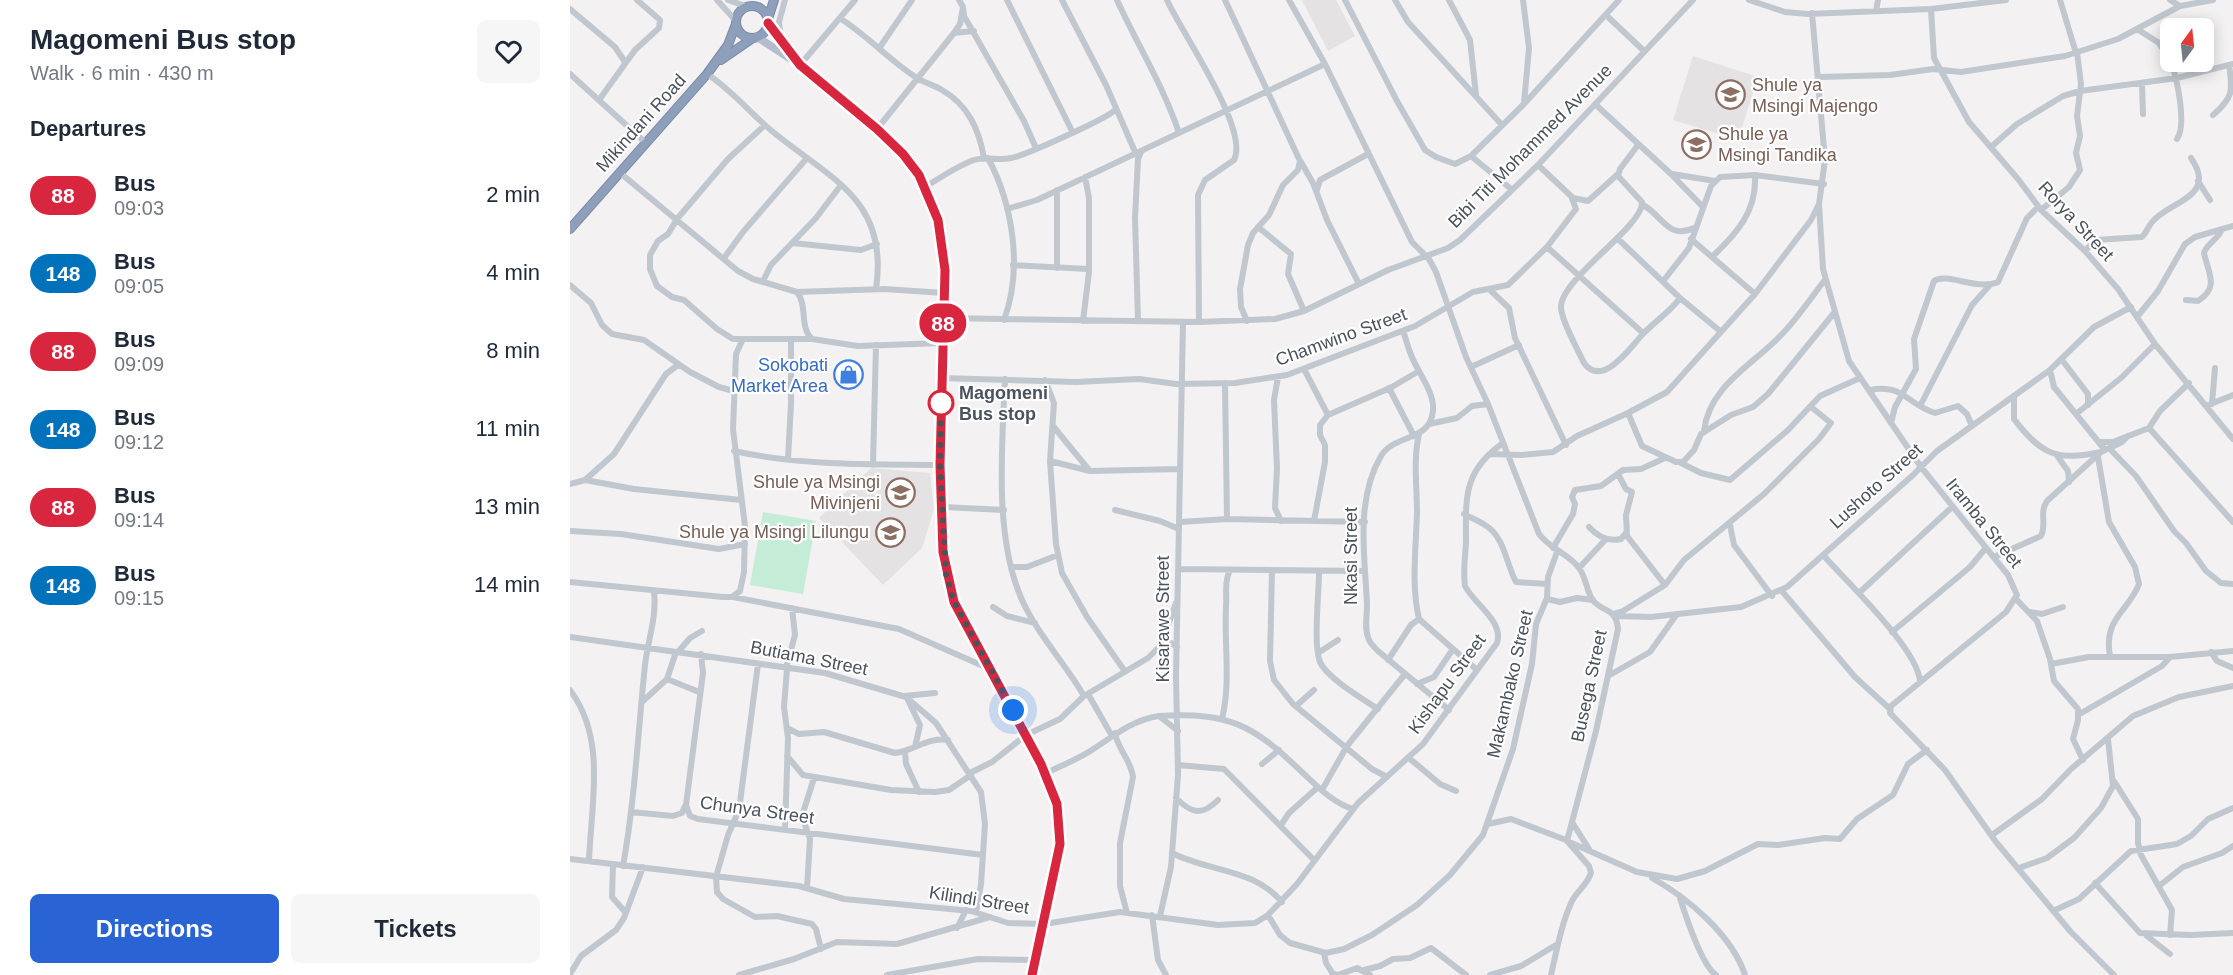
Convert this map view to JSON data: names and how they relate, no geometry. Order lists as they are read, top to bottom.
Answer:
{
  "streets": {
    "highway": ["Mikindani Road"],
    "street": [
      "Bibi Titi Mohammed Avenue",
      "Rorya Street",
      "Chamwino Street",
      "Lushoto Street",
      "Iramba Street",
      "Nkasi Street",
      "Kisarawe Street",
      "Butiama Street",
      "Kishapu Street",
      "Makambako Street",
      "Busega Street",
      "Chunya Street",
      "Kilindi Street"
    ]
  },
  "crossings": [
    ["Bibi Titi Mohammed Avenue", "Kisarawe Street"],
    ["Rorya Street", "Lushoto Street"],
    ["Chamwino Street", "Kisarawe Street"],
    ["Lushoto Street", "Iramba Street"],
    ["Lushoto Street", "Busega Street"],
    ["Nkasi Street", "Kishapu Street"],
    ["Kisarawe Street", "Kilindi Street"],
    ["Butiama Street", "Chunya Street"],
    ["Butiama Street", "Kilindi Street"],
    ["Kishapu Street", "Kilindi Street"]
  ],
  "places": {
    "school or university": [
      "Shule ya Msingi Majengo",
      "Shule ya Msingi Tandika",
      "Shule ya Msingi Mivinjeni",
      "Shule ya Msingi Lilungu"
    ],
    "shop": ["Sokobati Market Area"],
    "other": ["Magomeni Bus stop"]
  },
  "lines": ["bus line 88"],
  "north": "top",
  "page": {
    "heading": [
      ["Magomeni Bus stop", "Walk · 6 min · 430 m"],
      "Departures"
    ],
    "on_map": "88",
    "list": [
      {
        "mark": "88",
        "name": "Bus",
        "note": "09:03",
        "value": "2 min"
      },
      {
        "mark": "148",
        "name": "Bus",
        "note": "09:05",
        "value": "4 min"
      },
      {
        "mark": "88",
        "name": "Bus",
        "note": "09:09",
        "value": "8 min"
      },
      {
        "mark": "148",
        "name": "Bus",
        "note": "09:12",
        "value": "11 min"
      },
      {
        "mark": "88",
        "name": "Bus",
        "note": "09:14",
        "value": "13 min"
      },
      {
        "mark": "148",
        "name": "Bus",
        "note": "09:15",
        "value": "14 min"
      }
    ],
    "buttons": ["Directions", "Tickets"]
  }
}
